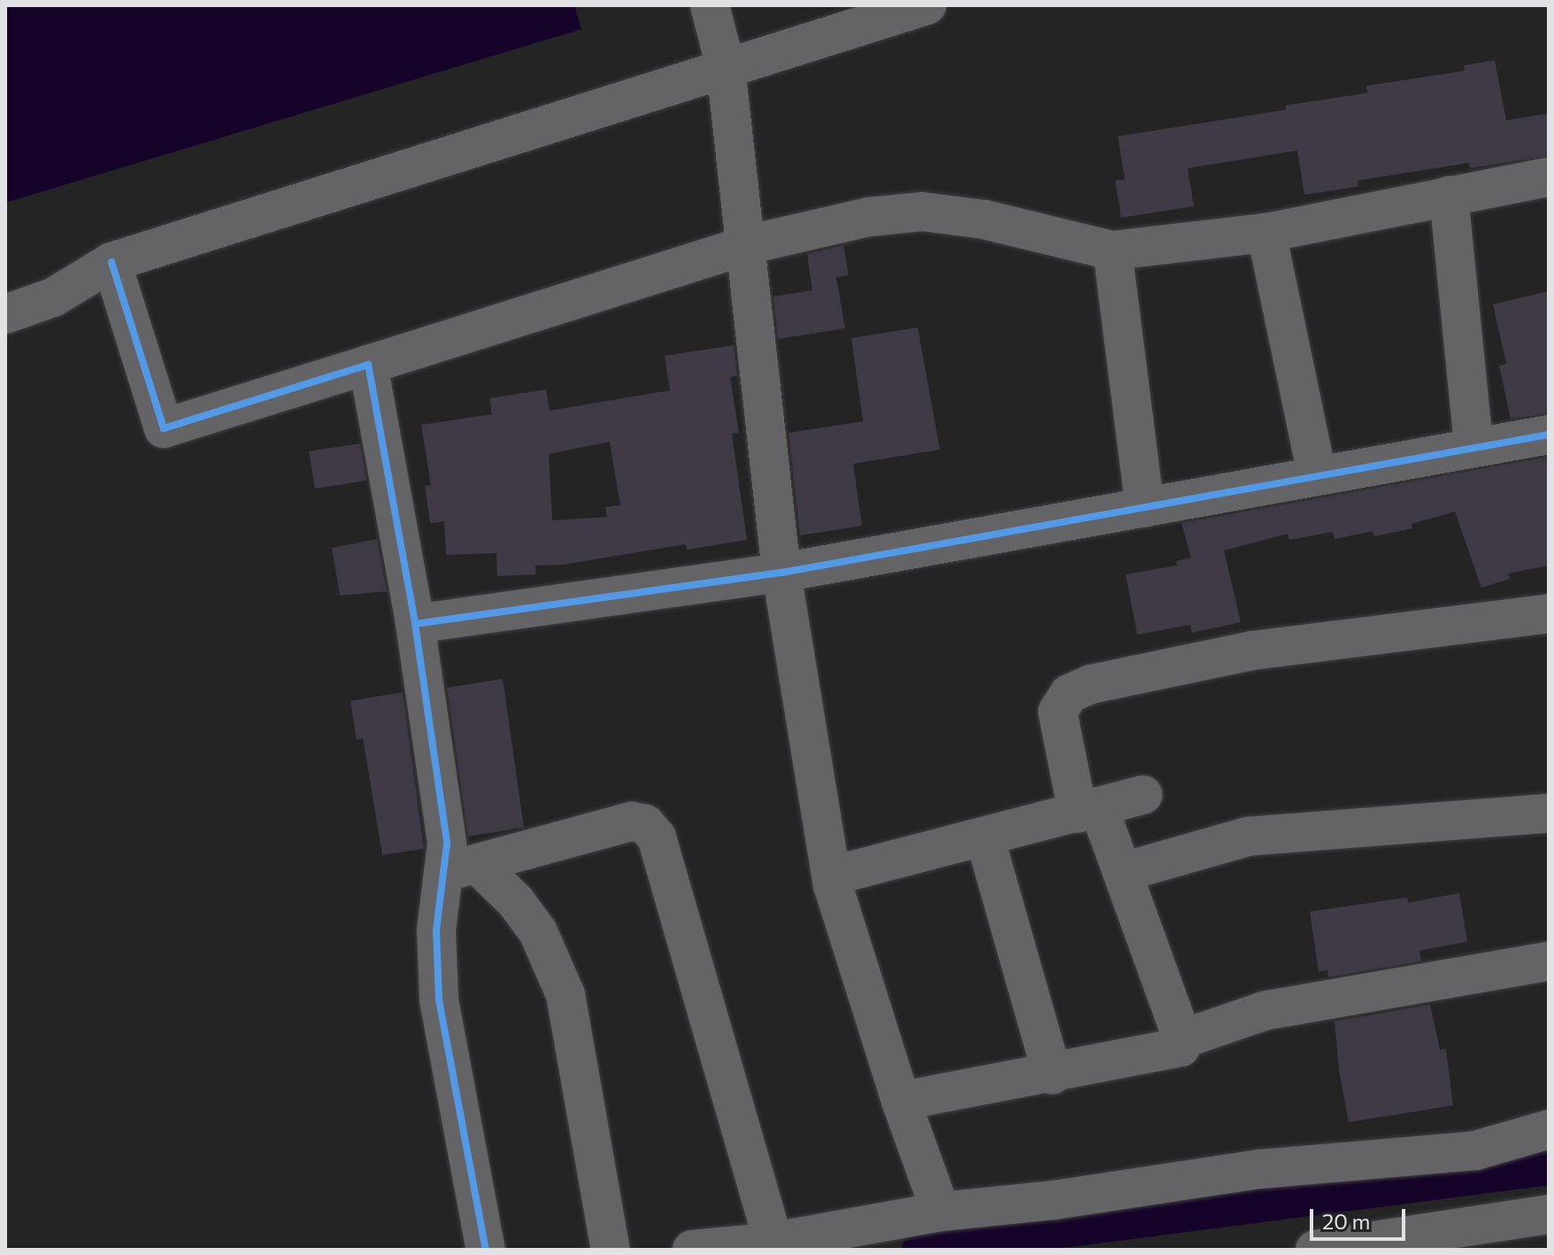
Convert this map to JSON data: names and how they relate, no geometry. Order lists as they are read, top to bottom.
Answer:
{
  "scale_bar": "20 m"
}
